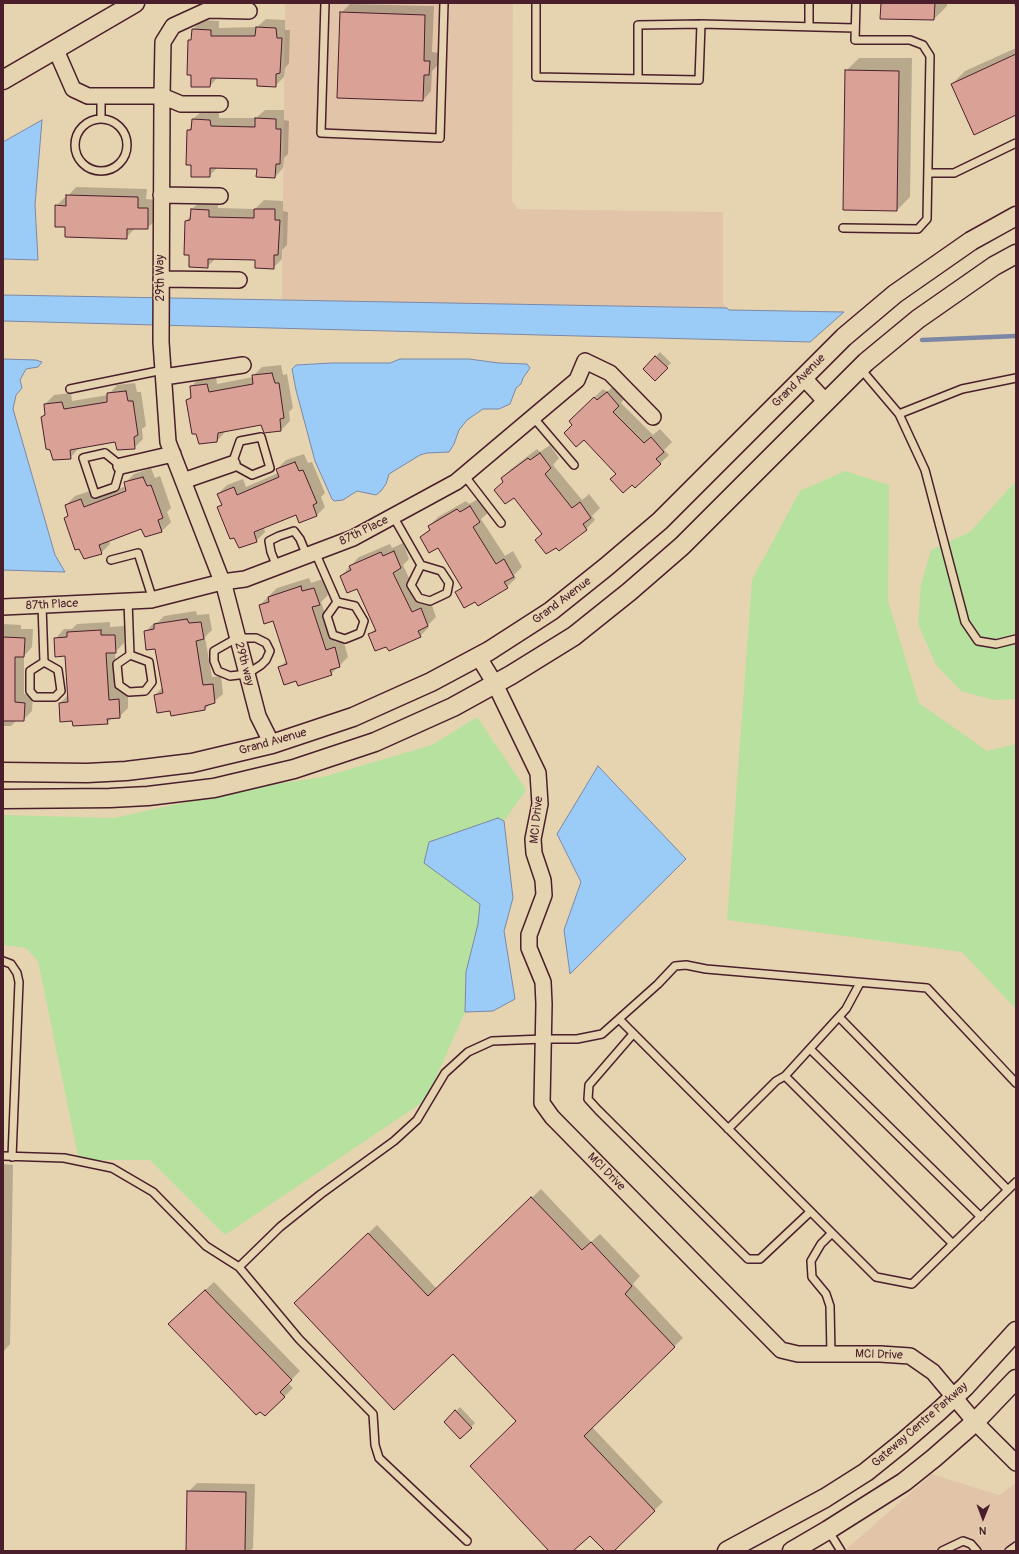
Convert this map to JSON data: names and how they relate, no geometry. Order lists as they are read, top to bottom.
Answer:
{
  "streets": {
    "street": [
      "29th Way",
      "Grand Avenue",
      "87th Place",
      "29th way",
      "MCI Drive",
      "Gateway Centre Parkway"
    ]
  },
  "crossings": [
    ["29th Way", "87th Place"],
    ["29th Way", "29th way"],
    ["Grand Avenue", "29th way"],
    ["Grand Avenue", "MCI Drive"],
    ["87th Place", "29th way"],
    ["MCI Drive", "Gateway Centre Parkway"]
  ],
  "north": "bottom"
}
